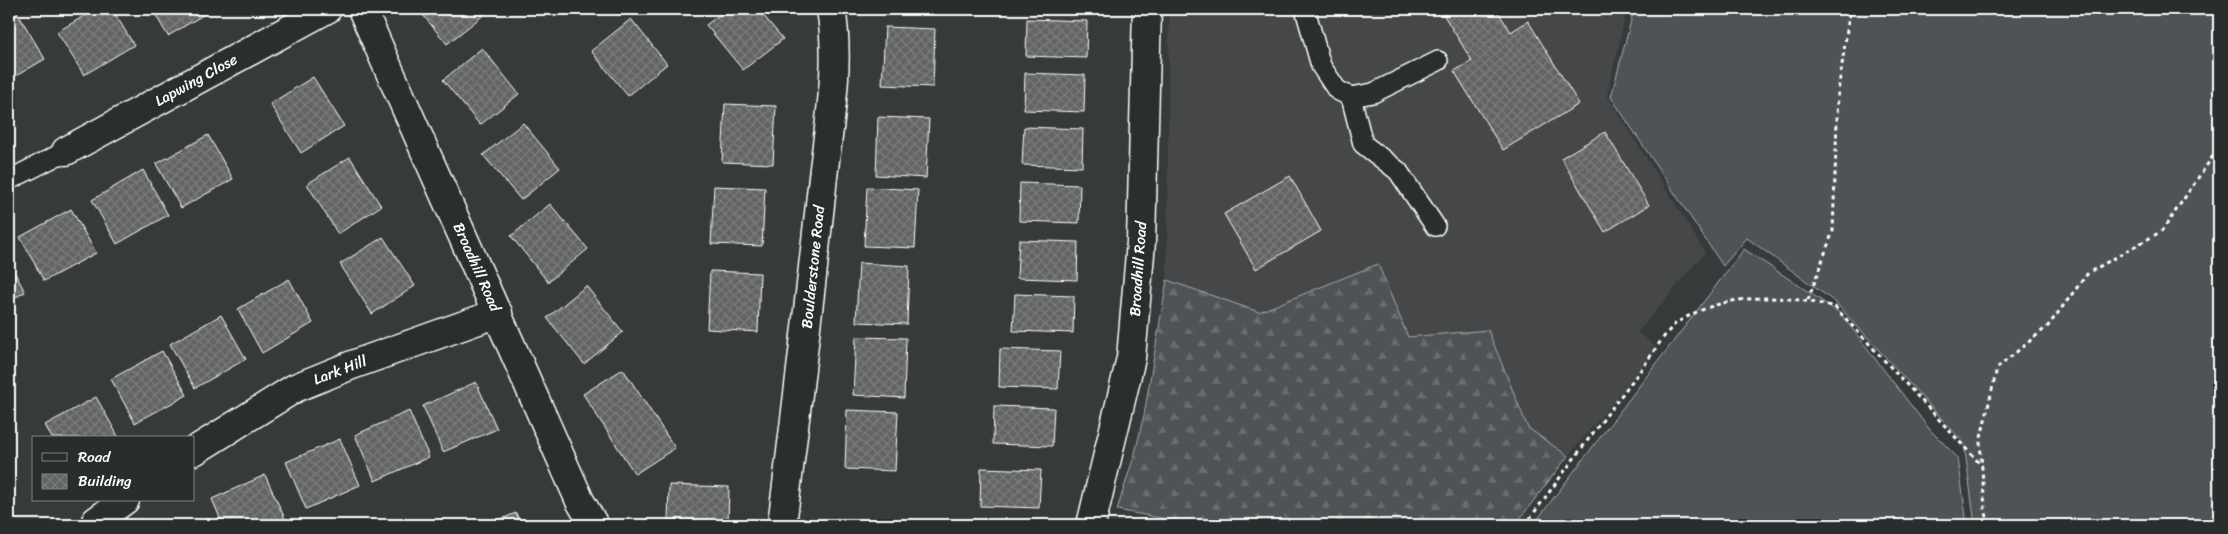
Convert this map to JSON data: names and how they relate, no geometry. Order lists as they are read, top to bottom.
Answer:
{
  "streets": {
    "street": [
      "Lapwing Close",
      "Broadhill Road",
      "Boulderstone Road",
      "Lark Hill"
    ]
  },
  "crossings": [
    ["Broadhill Road", "Lark Hill"]
  ],
  "legend": ["Road", "Building"]
}
